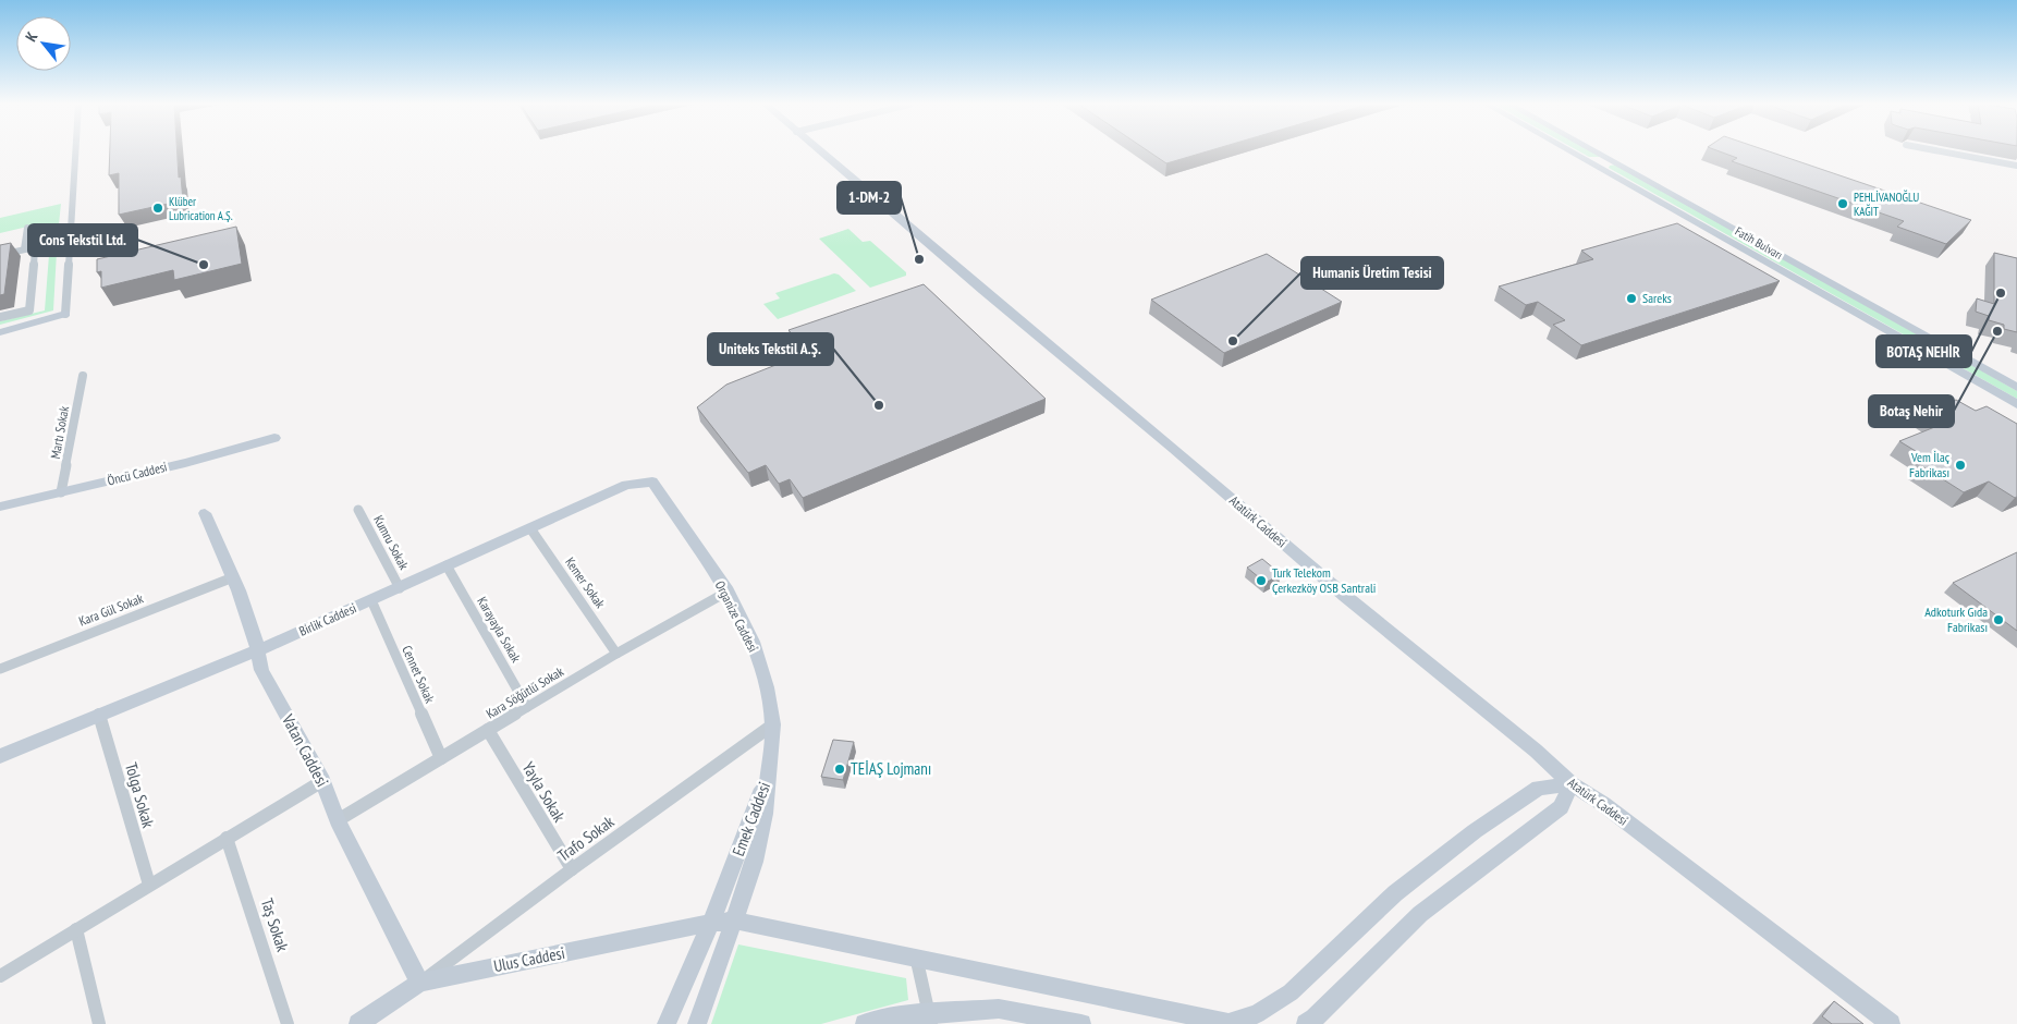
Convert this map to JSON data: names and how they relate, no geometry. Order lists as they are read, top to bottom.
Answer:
{
  "streets": {
    "street": [
      "Fatih Bulvarı",
      "Martı Sokak",
      "Öncü Caddesi",
      "Atatürk Caddesi",
      "Kumru Sokak",
      "Kemer Sokak",
      "Kara Gül Sokak",
      "Organize Caddesi",
      "Birlik Caddesi",
      "Karayayla Sokak",
      "Cennet Sokak",
      "Kara Söğütlü Sokak",
      "Vatan Caddesi",
      "Yayla Sokak",
      "Tolga Sokak",
      "Emek Caddesi",
      "Trafo Sokak",
      "Taş Sokak",
      "Ulus Caddesi"
    ]
  },
  "crossings": [
    ["Martı Sokak", "Öncü Caddesi"],
    ["Atatürk Caddesi", "Ulus Caddesi"],
    ["Kumru Sokak", "Birlik Caddesi"],
    ["Kemer Sokak", "Birlik Caddesi"],
    ["Kemer Sokak", "Kara Söğütlü Sokak"],
    ["Kara Gül Sokak", "Vatan Caddesi"],
    ["Organize Caddesi", "Birlik Caddesi"],
    ["Organize Caddesi", "Kara Söğütlü Sokak"],
    ["Organize Caddesi", "Emek Caddesi"],
    ["Organize Caddesi", "Trafo Sokak"],
    ["Birlik Caddesi", "Karayayla Sokak"],
    ["Birlik Caddesi", "Cennet Sokak"],
    ["Birlik Caddesi", "Vatan Caddesi"],
    ["Birlik Caddesi", "Tolga Sokak"],
    ["Karayayla Sokak", "Kara Söğütlü Sokak"],
    ["Cennet Sokak", "Kara Söğütlü Sokak"],
    ["Kara Söğütlü Sokak", "Vatan Caddesi"],
    ["Kara Söğütlü Sokak", "Yayla Sokak"],
    ["Vatan Caddesi", "Trafo Sokak"],
    ["Vatan Caddesi", "Ulus Caddesi"],
    ["Yayla Sokak", "Trafo Sokak"],
    ["Emek Caddesi", "Ulus Caddesi"],
    ["Trafo Sokak", "Ulus Caddesi"]
  ],
  "places": [
    "PEHLİVANOĞLU KAĞIT",
    "Klüber Lubrication A.Ş.",
    "1-DM-2",
    "Cons Tekstil Ltd.",
    "BOTAŞ NEHİR",
    "Sareks",
    "Botaş Nehir",
    "Humanis Üretim Tesisi",
    "Uniteks Tekstil A.Ş.",
    "Vem İlaç Fabrikası",
    "Turk Telekom Çerkezköy OSB Santrali",
    "Adkoturk Gıda Fabrikası",
    "TEİAŞ Lojmanı"
  ],
  "north": "top left"
}
